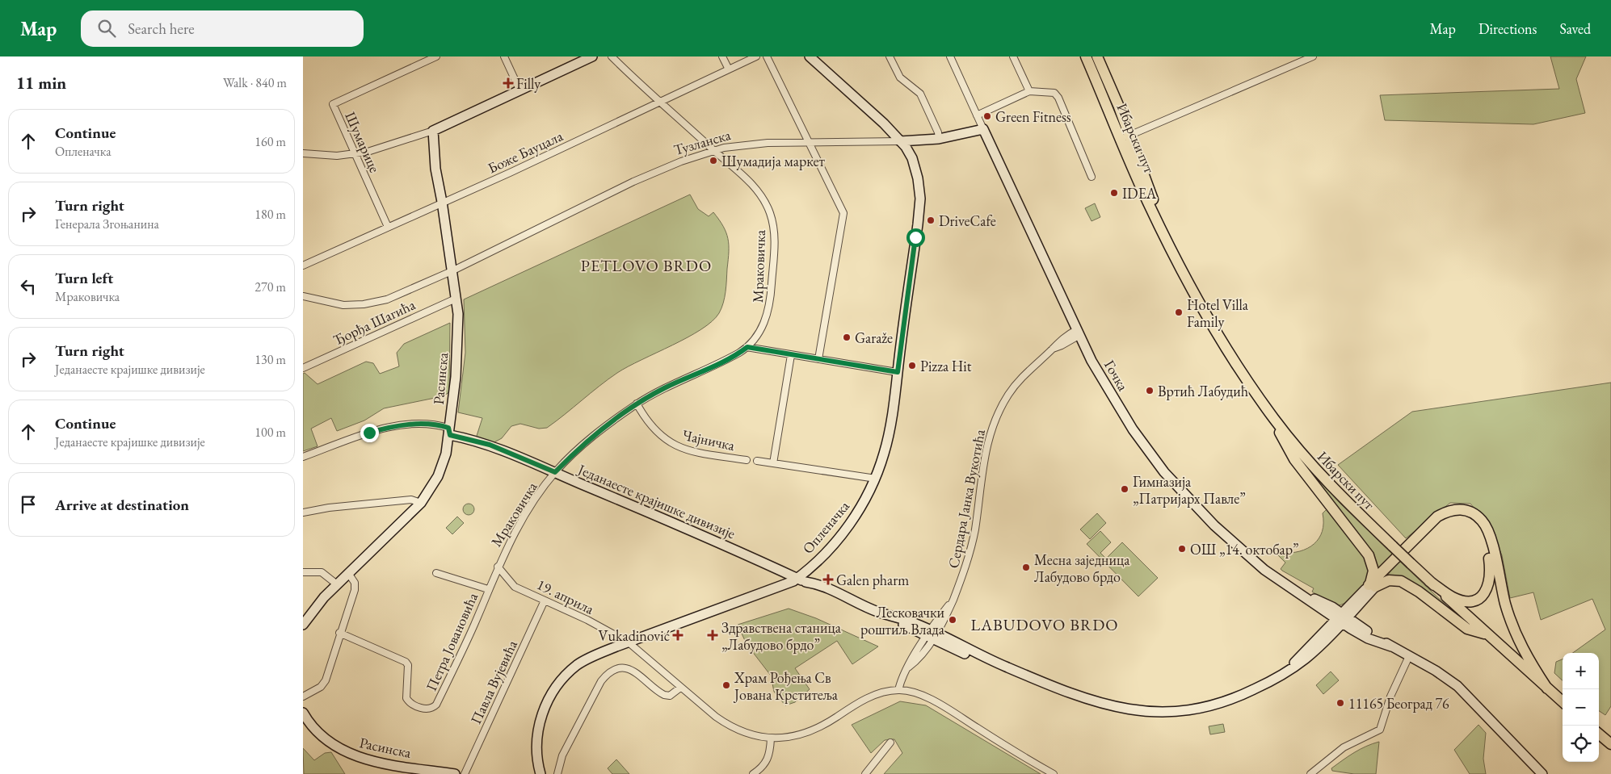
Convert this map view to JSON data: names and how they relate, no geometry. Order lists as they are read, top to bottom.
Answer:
{
  "streets": {
    "main road": ["Ибарски пут"],
    "street": [
      "Шумарице",
      "Тузланска",
      "Боже Бауцала",
      "Мраковичка",
      "Ђорђа Шагића",
      "Гочка",
      "Расинска",
      "Чајничка",
      "Сердара Јанка Вукотића",
      "Једанаесте крајишке дивизије",
      "Опленачка",
      "19. априла",
      "Петра Јовановића",
      "Павла Вујевића"
    ]
  },
  "crossings": [
    ["Шумарице", "Боже Бауцала"],
    ["Тузланска", "Мраковичка"],
    ["Тузланска", "Гочка"],
    ["Тузланска", "Расинска"],
    ["Тузланска", "Опленачка"],
    ["Боже Бауцала", "Мраковичка"],
    ["Боже Бауцала", "Расинска"],
    ["Мраковичка", "Чајничка"],
    ["Мраковичка", "Једанаесте крајишке дивизије"],
    ["Мраковичка", "19. априла"],
    ["Мраковичка", "Петра Јовановића"],
    ["Ђорђа Шагића", "Расинска"],
    ["Гочка", "Сердара Јанка Вукотића"],
    ["Гочка", "Једанаесте крајишке дивизије"],
    ["Расинска", "Једанаесте крајишке дивизије"],
    ["Сердара Јанка Вукотића", "Једанаесте крајишке дивизије"],
    ["Сердара Јанка Вукотића", "19. априла"],
    ["Једанаесте крајишке дивизије", "Опленачка"],
    ["Опленачка", "19. априла"],
    ["19. априла", "Павла Вујевића"]
  ],
  "districts": ["PETLOVO BRDO", "LABUDOVO BRDO"],
  "places": {
    "health": [
      "Filly",
      "Galen pharm",
      "Vukadinović",
      "Здравствена станица „Лабудово брдо”"
    ],
    "other": [
      "Green Fitness",
      "Шумадија маркет",
      "IDEA",
      "DriveCafe",
      "Hotel Villa Family",
      "Garaže",
      "Pizza Hit",
      "Вртић Лабудић",
      "Гимназија „Патријарх Павле”",
      "ОШ „14. октобар”",
      "Месна заједница Лабудово брдо",
      "Лесковачки роштиљ Влада",
      "Храм Рођења Св Јована Крститеља",
      "11165 Београд 76"
    ]
  },
  "page": {
    "header": "Map",
    "search": "Search here",
    "nav": ["Map", "Directions", "Saved"],
    "heading": ["11 min", "Walk · 840 m"],
    "list": [
      ["Continue", "Опленачка", "160 m"],
      ["Turn right", "Генерала Згоњанина", "180 m"],
      ["Turn left", "Мраковичка", "270 m"],
      ["Turn right", "Једанаесте крајишке дивизије", "130 m"],
      ["Continue", "Једанаесте крајишке дивизије", "100 m"],
      "Arrive at destination"
    ],
    "map_buttons": ["+", "−"]
  }
}
